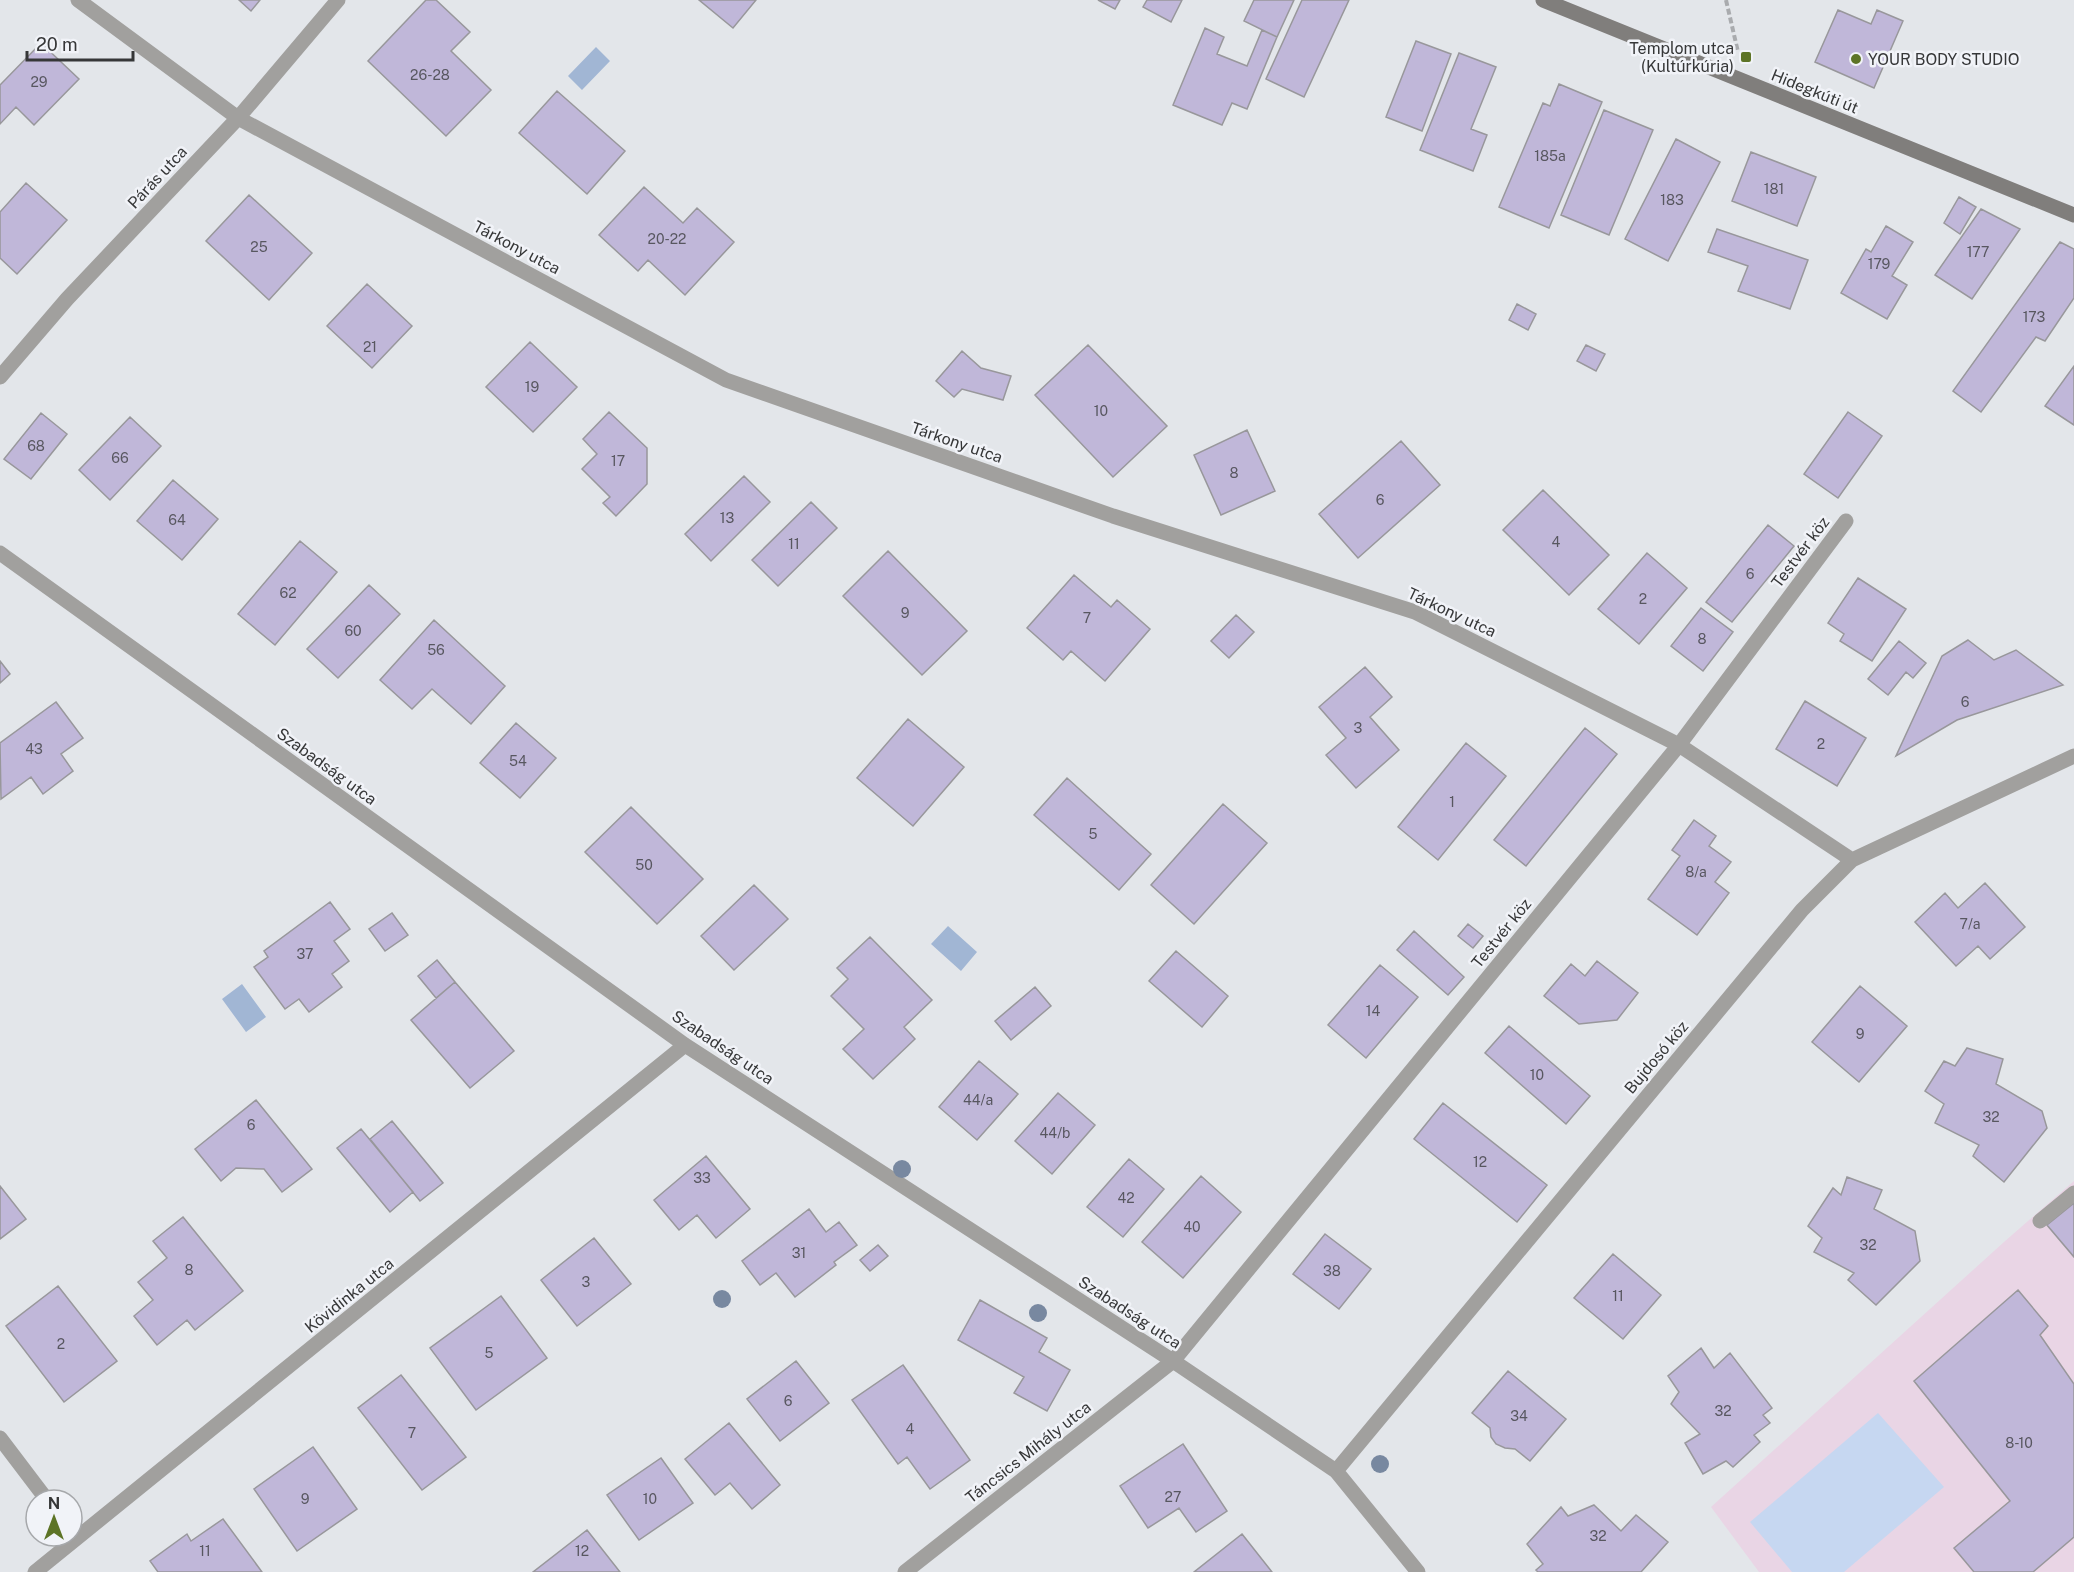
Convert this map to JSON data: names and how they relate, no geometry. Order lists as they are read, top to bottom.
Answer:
{
  "streets": {
    "main road": ["Hidegkúti út"],
    "street": [
      "Párás utca",
      "Tárkony utca",
      "Testvér köz",
      "Szabadság utca",
      "Bujdosó köz",
      "Kövidinka utca",
      "Táncsics Mihály utca"
    ]
  },
  "crossings": [
    ["Párás utca", "Tárkony utca"],
    ["Tárkony utca", "Testvér köz"],
    ["Tárkony utca", "Bujdosó köz"],
    ["Testvér köz", "Szabadság utca"],
    ["Testvér köz", "Táncsics Mihály utca"],
    ["Szabadság utca", "Bujdosó köz"],
    ["Szabadság utca", "Kövidinka utca"],
    ["Szabadság utca", "Táncsics Mihály utca"]
  ],
  "places": {
    "transit": ["Templom utca (Kultúrkúria)"],
    "other": ["YOUR BODY STUDIO"]
  },
  "house_numbers": [
    "26-28",
    "29",
    "185a",
    "181",
    "183",
    "20-22",
    "25",
    "177",
    "179",
    "173",
    "21",
    "19",
    "10",
    "68",
    "66",
    "17",
    "8",
    "6",
    "13",
    "64",
    "4",
    "11",
    "6",
    "62",
    "2",
    "9",
    "7",
    "60",
    "8",
    "56",
    "6",
    "3",
    "2",
    "43",
    "54",
    "1",
    "5",
    "50",
    "8/a",
    "7/a",
    "37",
    "14",
    "9",
    "10",
    "44/a",
    "32",
    "6",
    "44/b",
    "12",
    "33",
    "42",
    "40",
    "32",
    "31",
    "8",
    "38",
    "3",
    "11",
    "2",
    "5",
    "6",
    "32",
    "34",
    "4",
    "7",
    "8-10",
    "27",
    "9",
    "10",
    "32",
    "11",
    "12"
  ],
  "scale_bar": "20 m",
  "north": "top"
}
